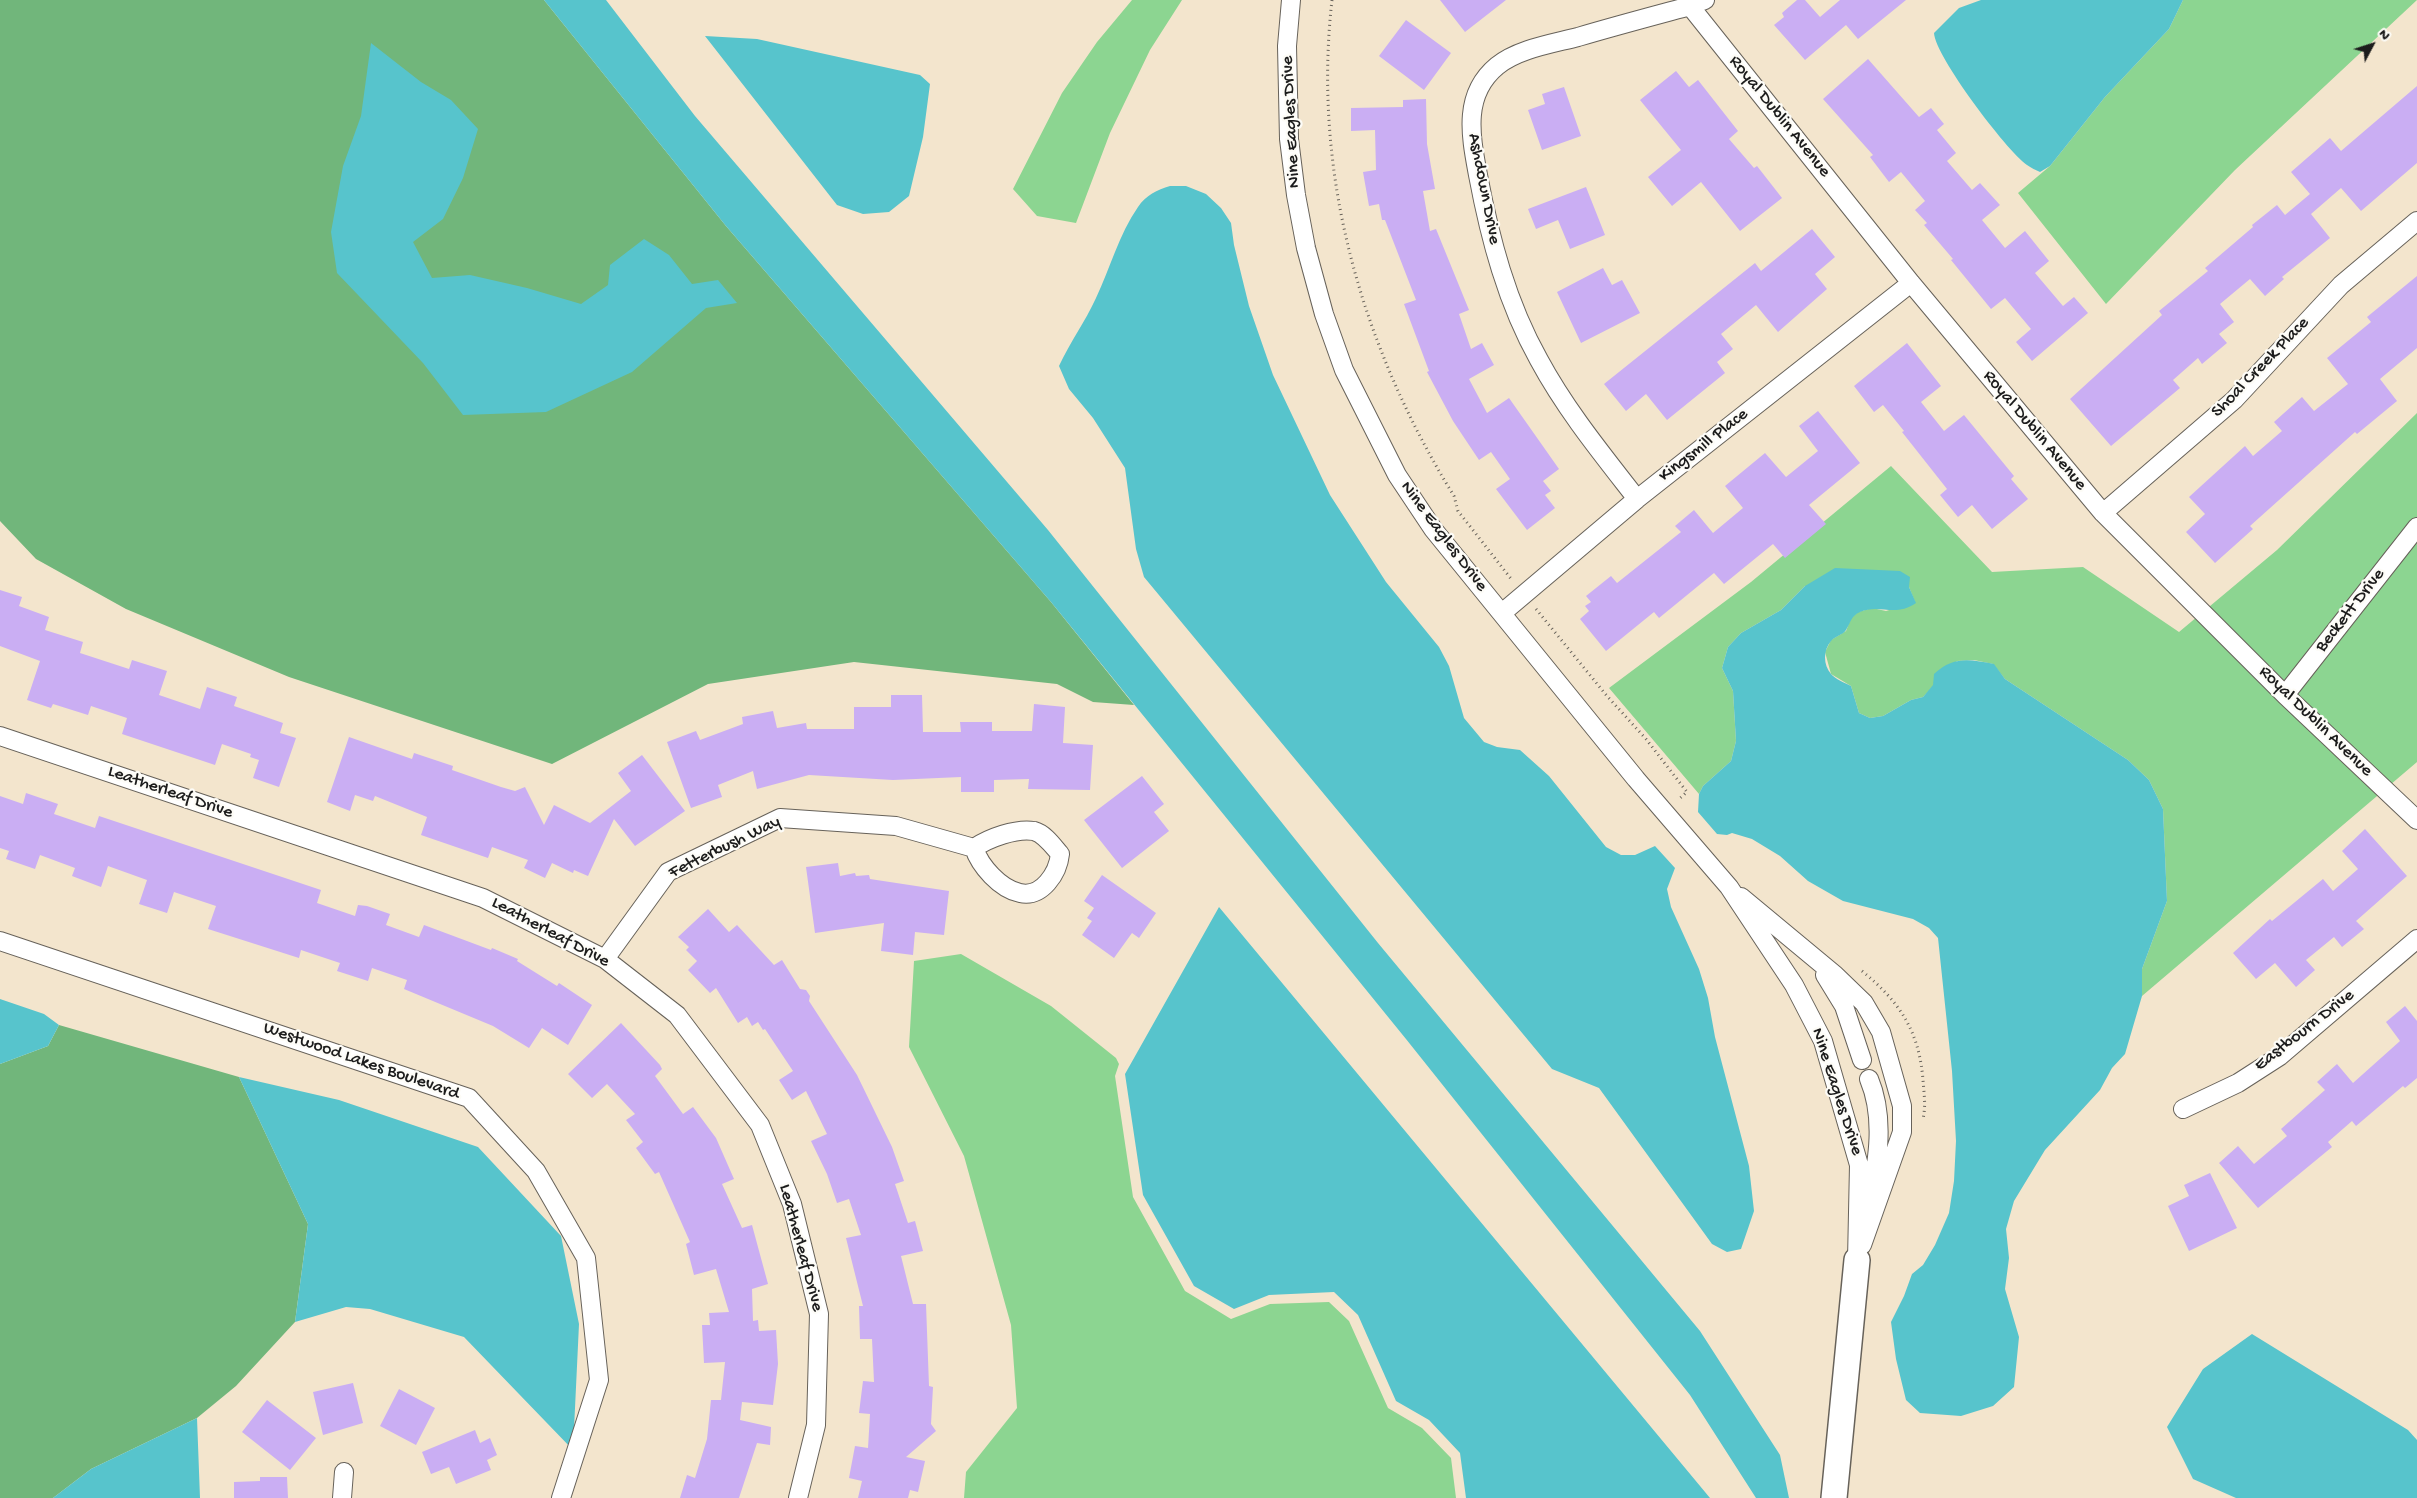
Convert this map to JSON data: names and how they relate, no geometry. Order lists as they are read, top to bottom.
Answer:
{
  "streets": {
    "street": [
      "Royal Dublin Avenue",
      "Nine Eagles Drive",
      "Ashdown Drive",
      "Shoal Creek Place",
      "Kingsmill Place",
      "Beckett Drive",
      "Leatherleaf Drive",
      "Fetterbush Way",
      "Eastbourn Drive",
      "Westwood Lakes Boulevard"
    ]
  },
  "crossings": [
    ["Royal Dublin Avenue", "Ashdown Drive"],
    ["Royal Dublin Avenue", "Shoal Creek Place"],
    ["Royal Dublin Avenue", "Kingsmill Place"],
    ["Royal Dublin Avenue", "Beckett Drive"],
    ["Nine Eagles Drive", "Kingsmill Place"],
    ["Ashdown Drive", "Kingsmill Place"],
    ["Leatherleaf Drive", "Fetterbush Way"]
  ],
  "north": "top right"
}
